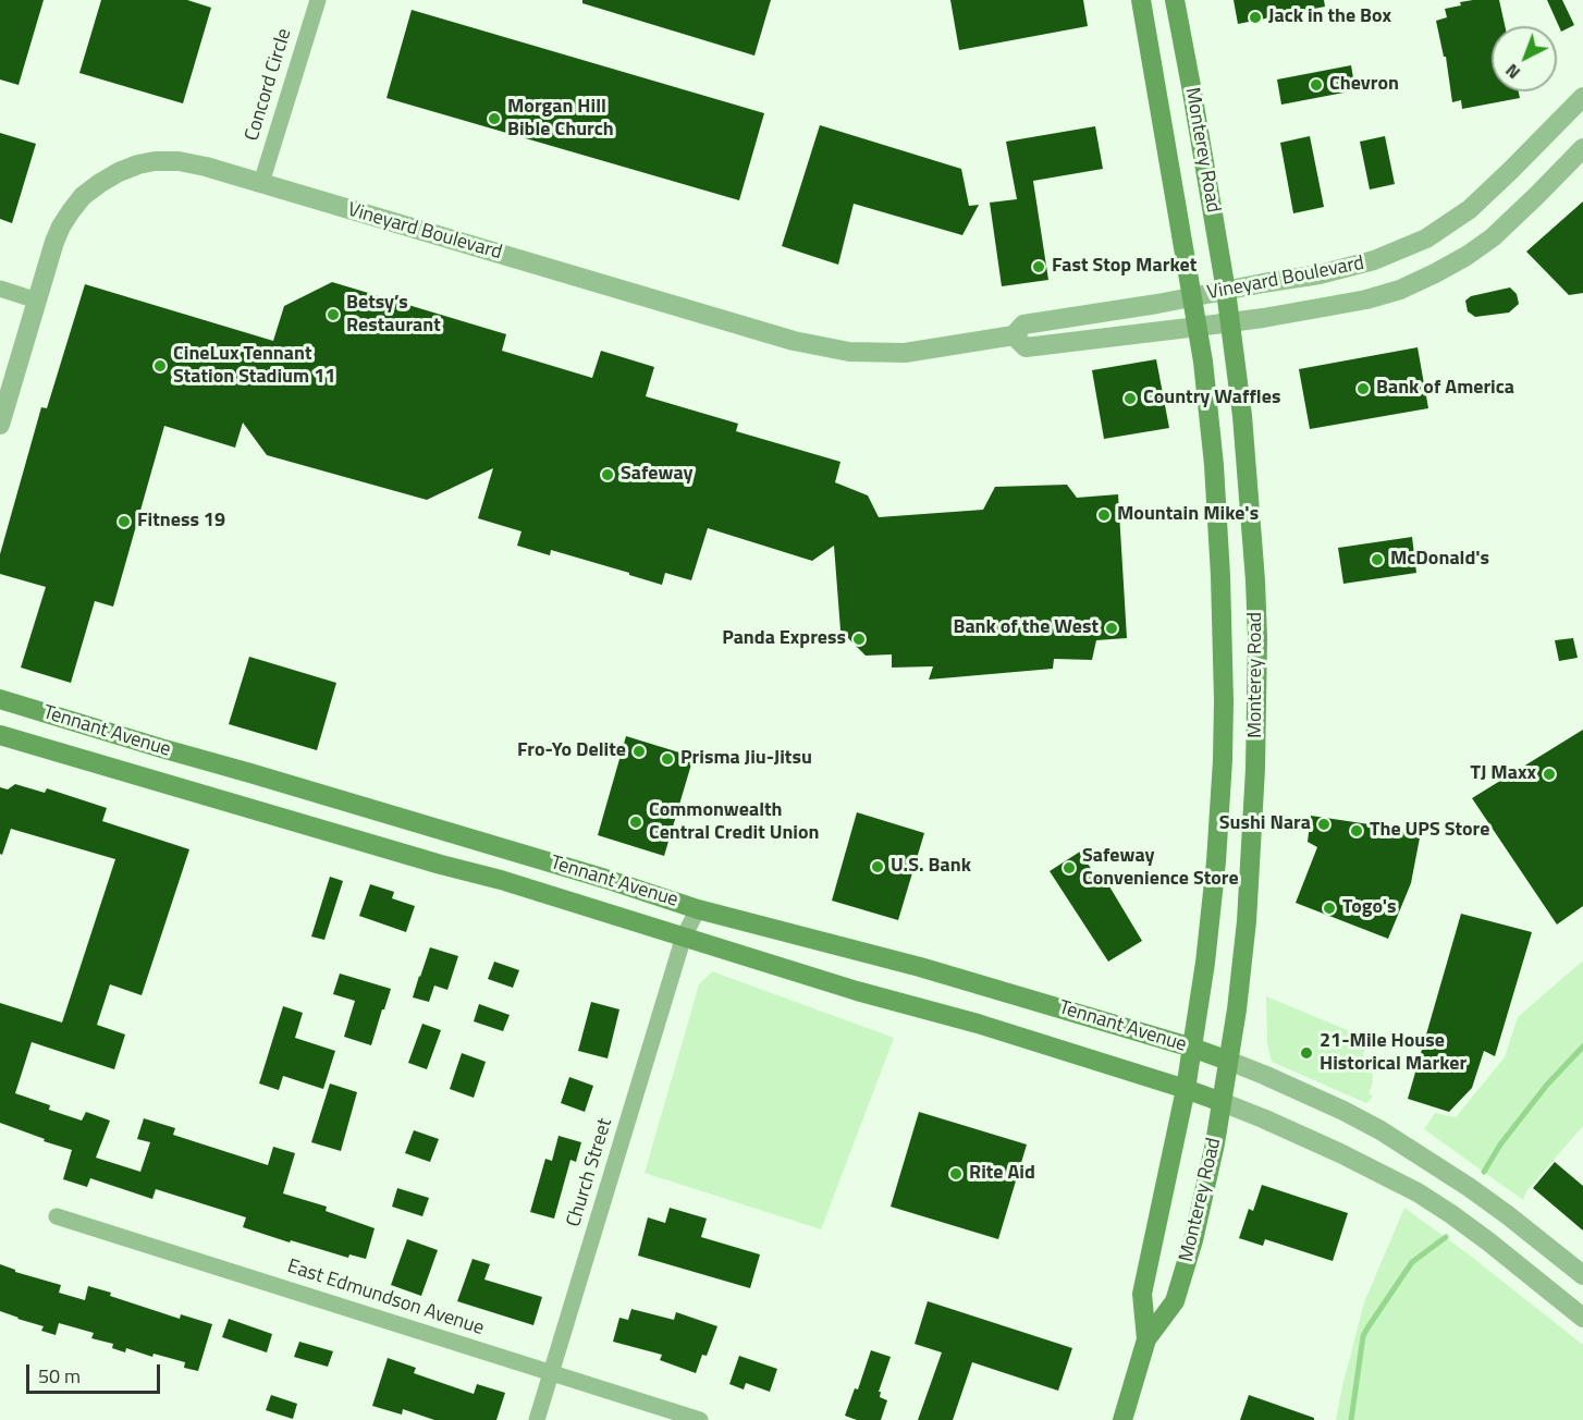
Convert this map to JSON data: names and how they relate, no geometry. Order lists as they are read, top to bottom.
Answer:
{
  "streets": {
    "main road": ["Monterey Road", "Tennant Avenue"],
    "street": [
      "Concord Circle",
      "Vineyard Boulevard",
      "Church Street",
      "East Edmundson Avenue"
    ]
  },
  "crossings": [
    ["Concord Circle", "Vineyard Boulevard"],
    ["Monterey Road", "Vineyard Boulevard"],
    ["Monterey Road", "Tennant Avenue"],
    ["Tennant Avenue", "Church Street"],
    ["Church Street", "East Edmundson Avenue"]
  ],
  "places": [
    "Jack in the Box",
    "Chevron",
    "Morgan Hill Bible Church",
    "Fast Stop Market",
    "Betsy’s Restaurant",
    "CineLux Tennant Station Stadium 11",
    "Bank of America",
    "Country Waffles",
    "Safeway",
    "Mountain Mike's",
    "Fitness 19",
    "McDonald's",
    "Bank of the West",
    "Panda Express",
    "Fro-Yo Delite",
    "Prisma Jiu-Jitsu",
    "TJ Maxx",
    "Commonwealth Central Credit Union",
    "Sushi Nara",
    "The UPS Store",
    "U.S. Bank",
    "Safeway Convenience Store",
    "Togo's",
    "21-Mile House Historical Marker",
    "Rite Aid"
  ],
  "scale_bar": "50 m",
  "north": "bottom left"
}
